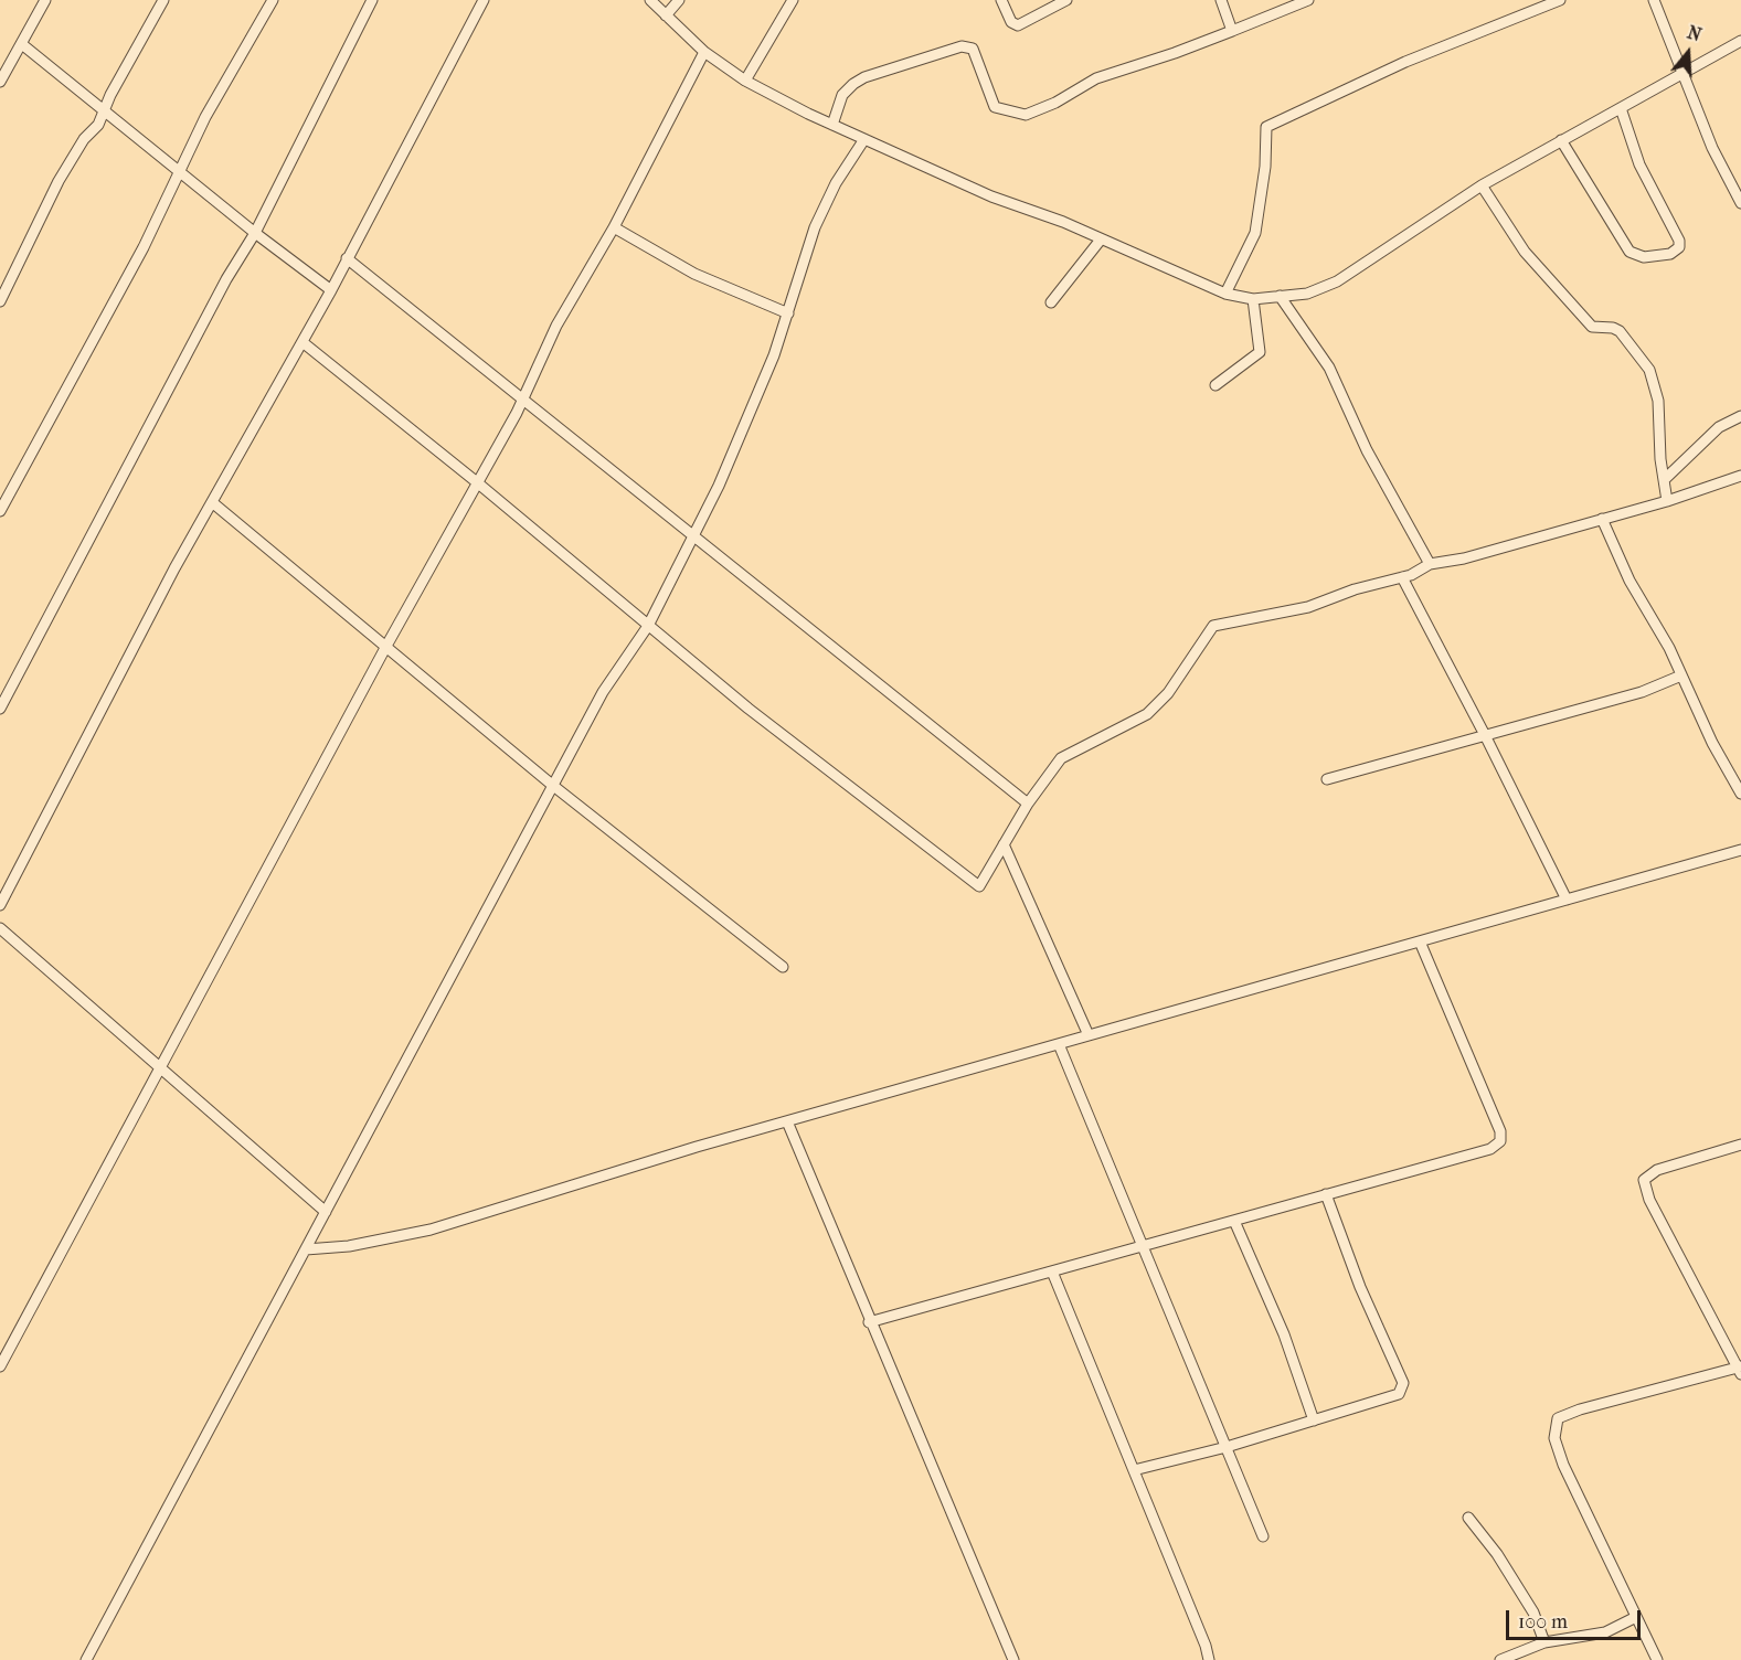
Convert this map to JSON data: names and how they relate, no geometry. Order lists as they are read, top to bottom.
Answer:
{
  "scale_bar": "100 m",
  "north": "top"
}
